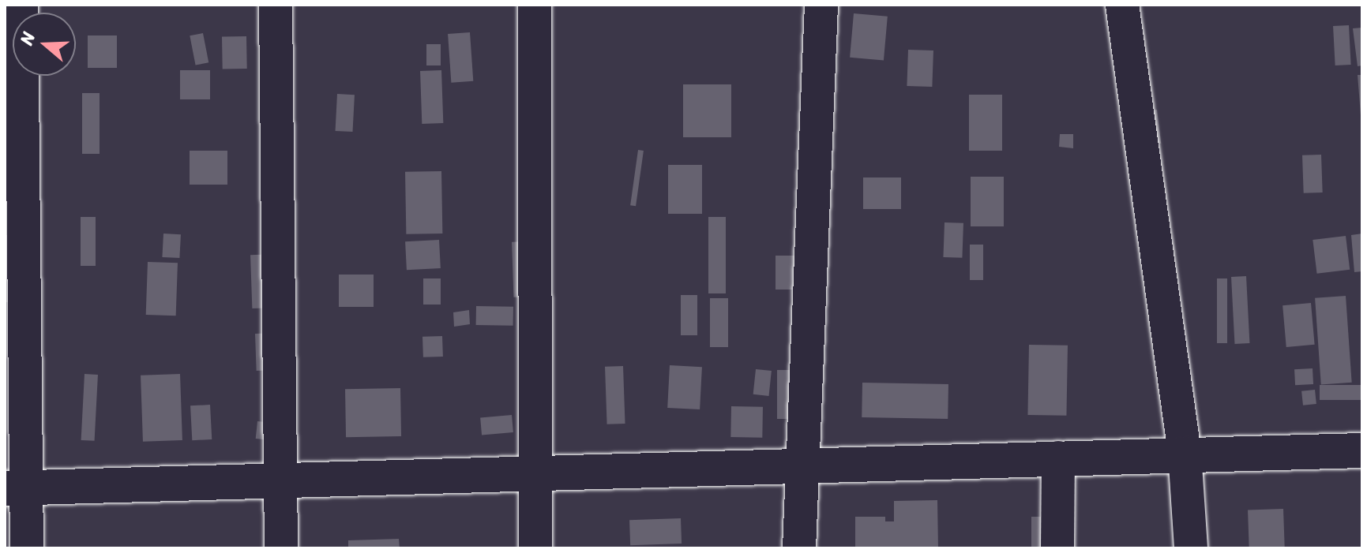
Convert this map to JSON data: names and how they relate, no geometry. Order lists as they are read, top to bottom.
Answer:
{
  "north": "left"
}
